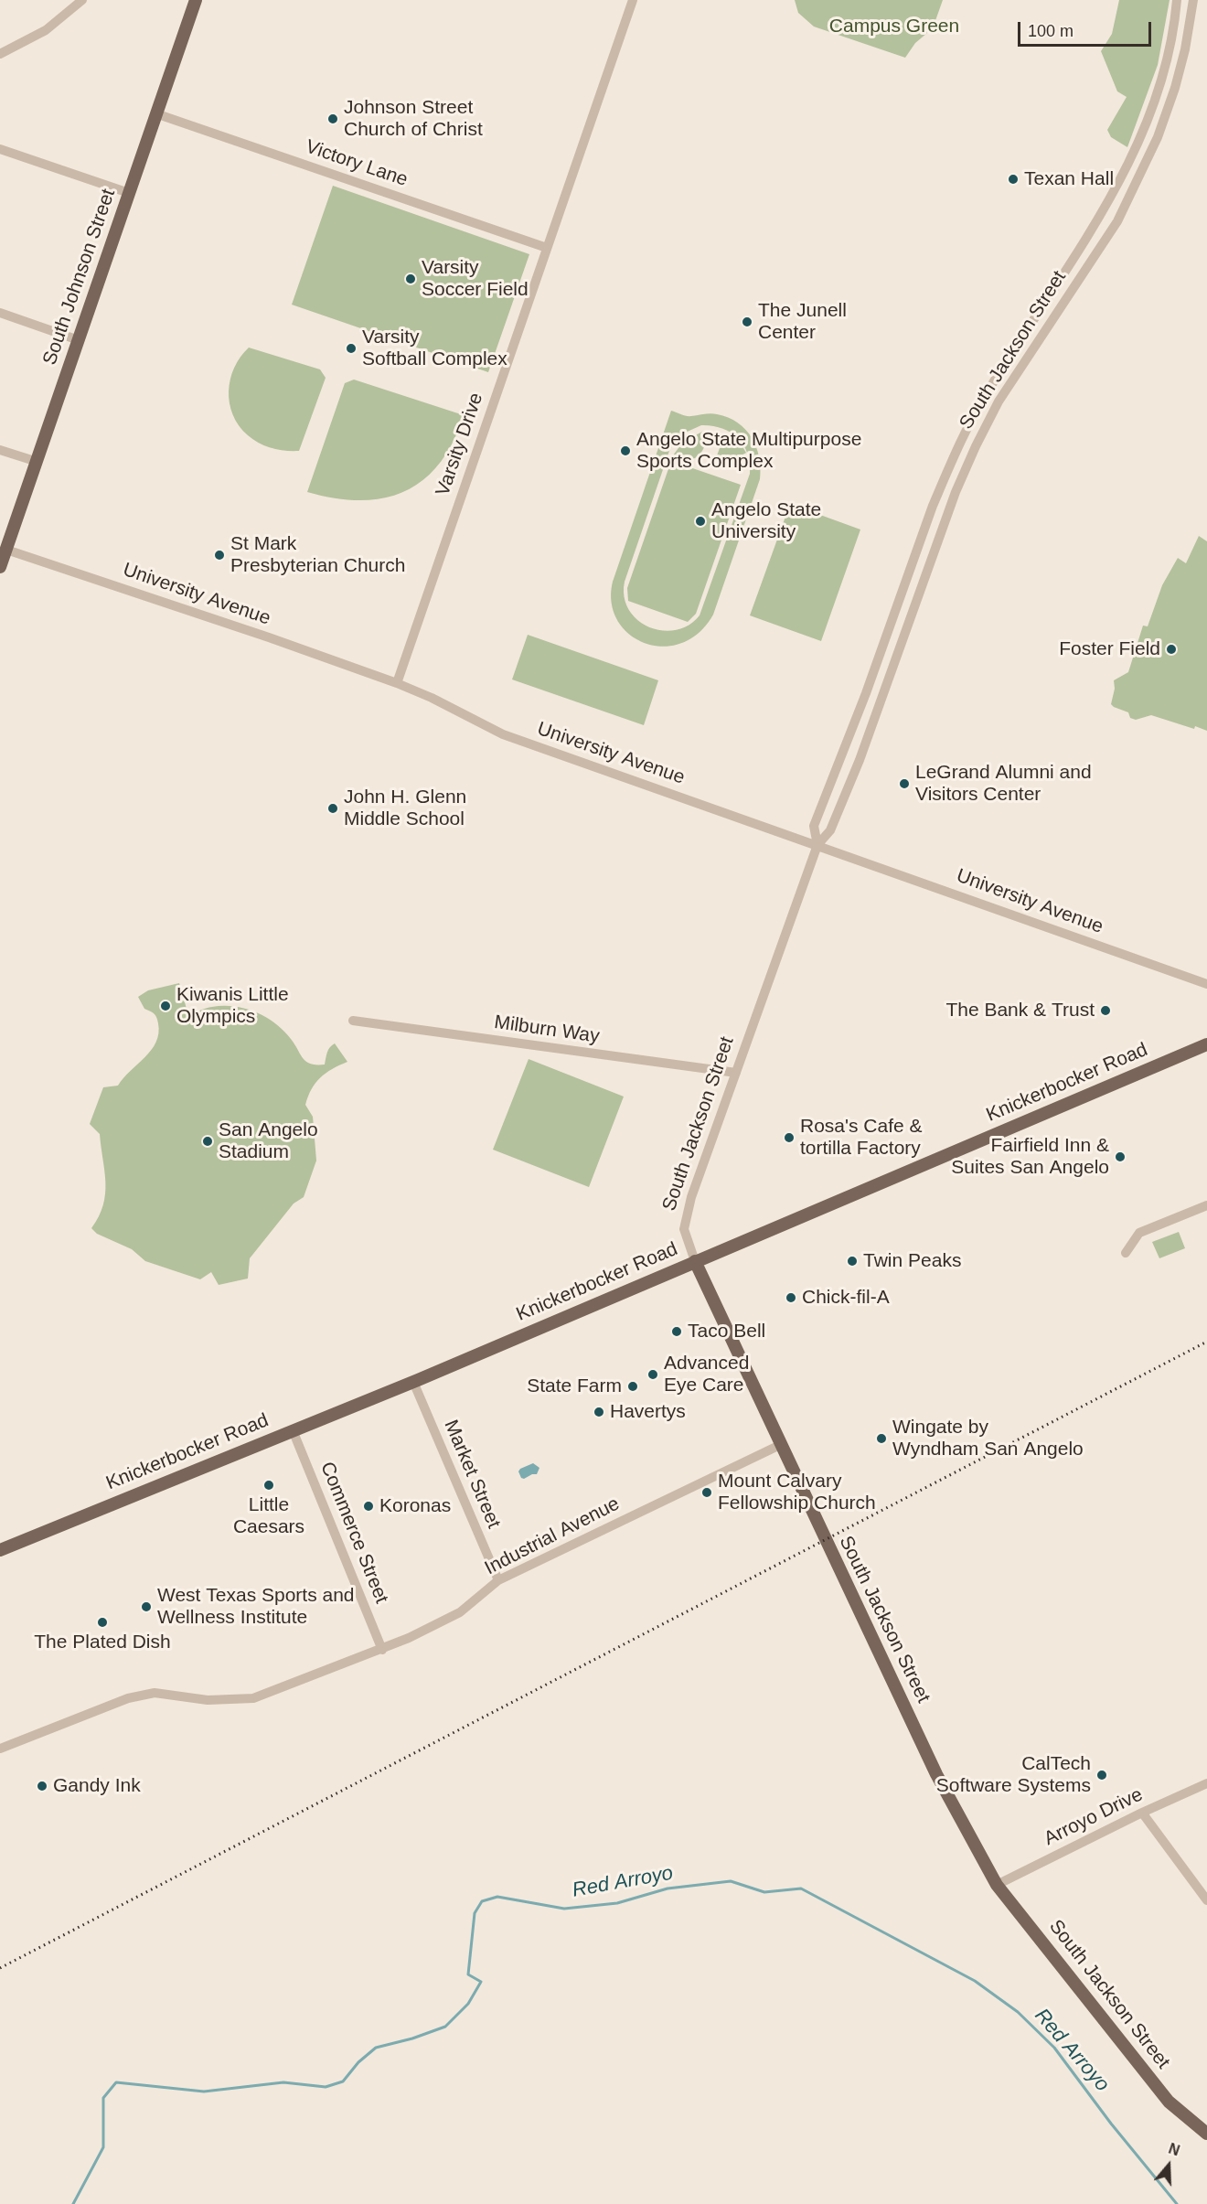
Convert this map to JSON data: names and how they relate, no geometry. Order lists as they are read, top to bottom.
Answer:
{
  "streets": {
    "main road": ["South Johnson Street", "South Jackson Street", "Knickerbocker Road"],
    "street": [
      "Victory Lane",
      "Varsity Drive",
      "University Avenue",
      "Milburn Way",
      "Market Street",
      "Commerce Street",
      "Industrial Avenue",
      "Arroyo Drive"
    ]
  },
  "crossings": [
    ["Victory Lane", "South Johnson Street"],
    ["Victory Lane", "Varsity Drive"],
    ["South Johnson Street", "University Avenue"],
    ["South Jackson Street", "University Avenue"],
    ["South Jackson Street", "Milburn Way"],
    ["South Jackson Street", "Knickerbocker Road"],
    ["South Jackson Street", "Industrial Avenue"],
    ["South Jackson Street", "Arroyo Drive"],
    ["Varsity Drive", "University Avenue"],
    ["Knickerbocker Road", "Market Street"],
    ["Knickerbocker Road", "Commerce Street"],
    ["Market Street", "Industrial Avenue"],
    ["Commerce Street", "Industrial Avenue"]
  ],
  "water": ["Red Arroyo"],
  "parks": ["Campus Green"],
  "places": [
    "Johnson Street Church of Christ",
    "Texan Hall",
    "Varsity Soccer Field",
    "The Junell Center",
    "Varsity Softball Complex",
    "Angelo State Multipurpose Sports Complex",
    "Angelo State University",
    "St Mark Presbyterian Church",
    "Foster Field",
    "LeGrand Alumni and Visitors Center",
    "John H. Glenn Middle School",
    "Kiwanis Little Olympics",
    "The Bank & Trust",
    "Rosa's Cafe & tortilla Factory",
    "San Angelo Stadium",
    "Fairfield Inn & Suites San Angelo",
    "Twin Peaks",
    "Chick-fil-A",
    "Taco Bell",
    "Advanced Eye Care",
    "State Farm",
    "Havertys",
    "Wingate by Wyndham San Angelo",
    "Little Caesars",
    "Mount Calvary Fellowship Church",
    "Koronas",
    "West Texas Sports and Wellness Institute",
    "The Plated Dish",
    "CalTech Software Systems",
    "Gandy Ink"
  ],
  "scale_bar": "100 m",
  "north": "top"
}
